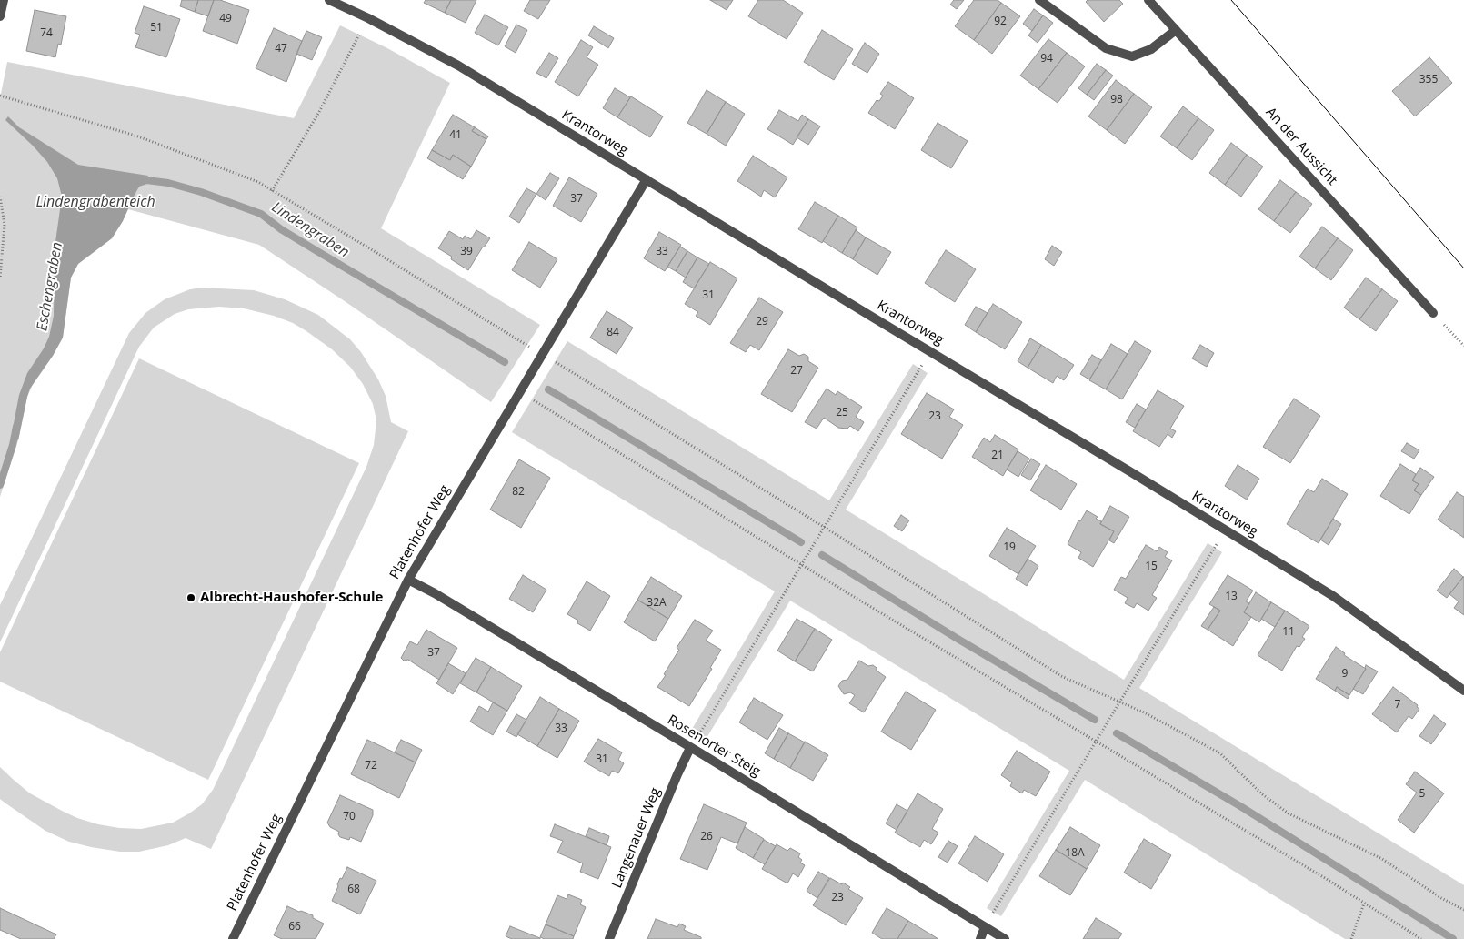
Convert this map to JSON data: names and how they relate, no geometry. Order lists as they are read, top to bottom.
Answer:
{
  "streets": {
    "street": [
      "Krantorweg",
      "An der Aussicht",
      "Platenhofer Weg",
      "Rosenorter Steig",
      "Langenauer Weg"
    ]
  },
  "crossings": [
    ["Krantorweg", "Platenhofer Weg"],
    ["Platenhofer Weg", "Rosenorter Steig"],
    ["Rosenorter Steig", "Langenauer Weg"]
  ],
  "water": ["Lindengrabenteich", "Lindengraben", "Eschengraben"],
  "places": ["Albrecht-Haushofer-Schule"],
  "house_numbers": [
    "49",
    "92",
    "51",
    "74",
    "47",
    "94",
    "355",
    "98",
    "41",
    "37",
    "39",
    "33",
    "31",
    "29",
    "84",
    "27",
    "25",
    "23",
    "21",
    "82",
    "19",
    "15",
    "13",
    "32A",
    "11",
    "37",
    "9",
    "7",
    "33",
    "31",
    "72",
    "5",
    "70",
    "26",
    "18A",
    "68",
    "23",
    "66"
  ]
}
